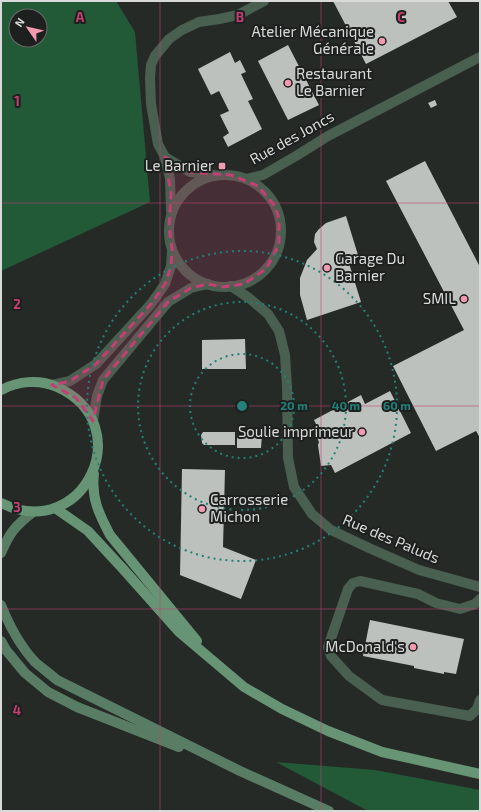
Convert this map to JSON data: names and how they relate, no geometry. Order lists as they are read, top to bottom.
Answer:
{
  "streets": {
    "street": ["Rue des Joncs", "Rue des Paluds"]
  },
  "crossings": [
    ["Rue des Joncs", "Rue des Paluds"]
  ],
  "places": {
    "other": [
      "Atelier Mécanique Générale",
      "Restaurant Le Barnier",
      "Garage Du Barnier",
      "SMIL",
      "Soulie imprimeur",
      "Carrosserie Michon",
      "McDonald's"
    ],
    "transit": ["Le Barnier"]
  },
  "north": "top left",
  "grid": {
    "columns": ["A", "B", "C"],
    "rows": [
      "1",
      "2",
      "3",
      "4"
    ]
  },
  "rings": ["20 m", "40 m", "60 m"]
}
